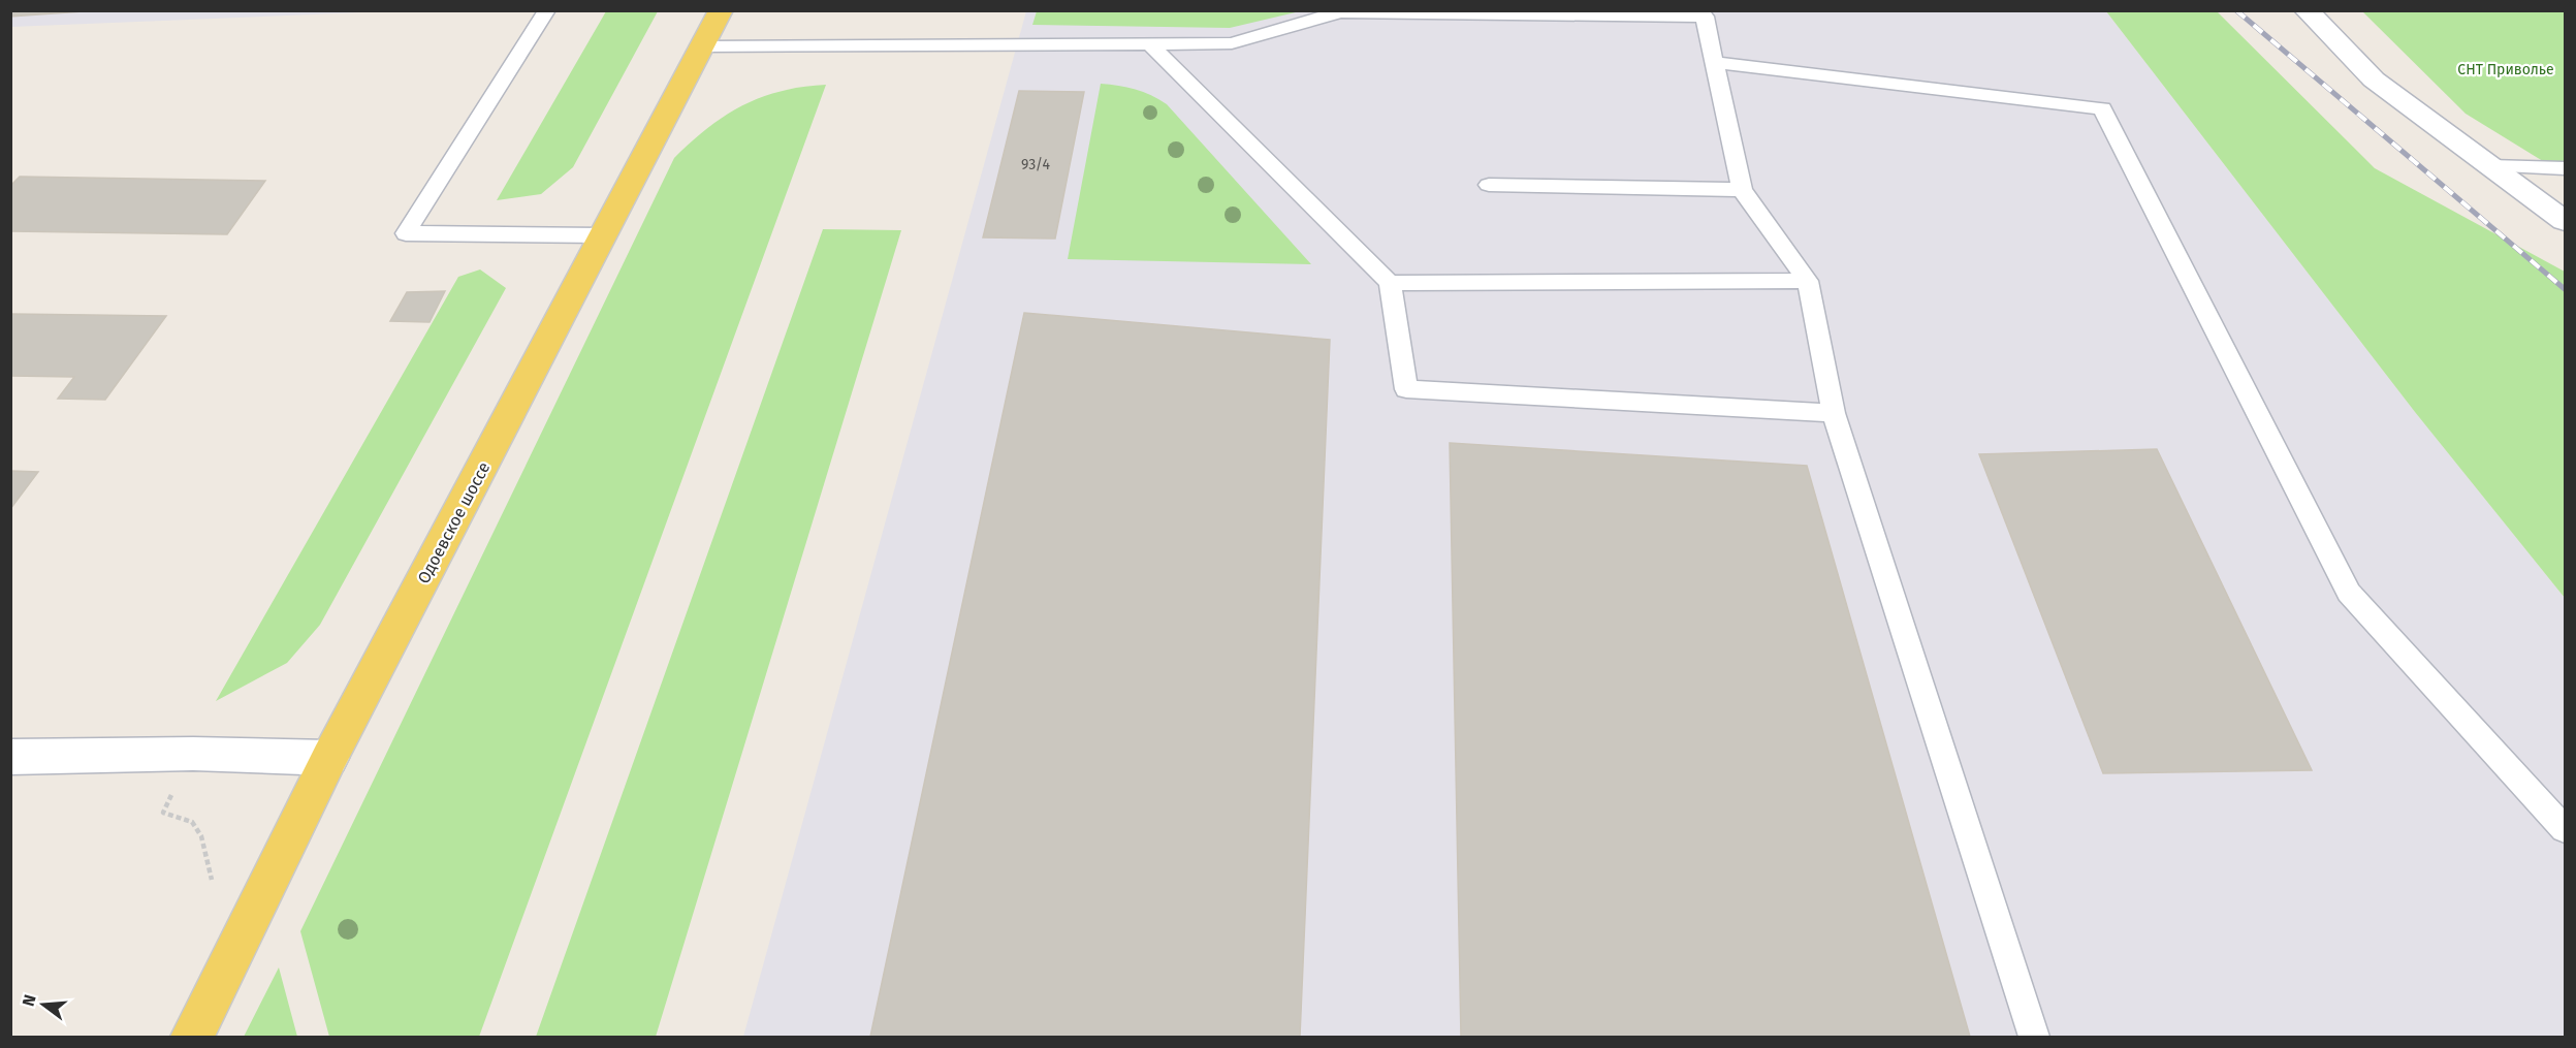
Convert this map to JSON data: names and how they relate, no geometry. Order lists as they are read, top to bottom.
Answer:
{
  "streets": {
    "main road": ["Одоевское шоссе"]
  },
  "parks": ["СНТ Приволье"],
  "house_numbers": ["93/4"],
  "north": "left"
}
